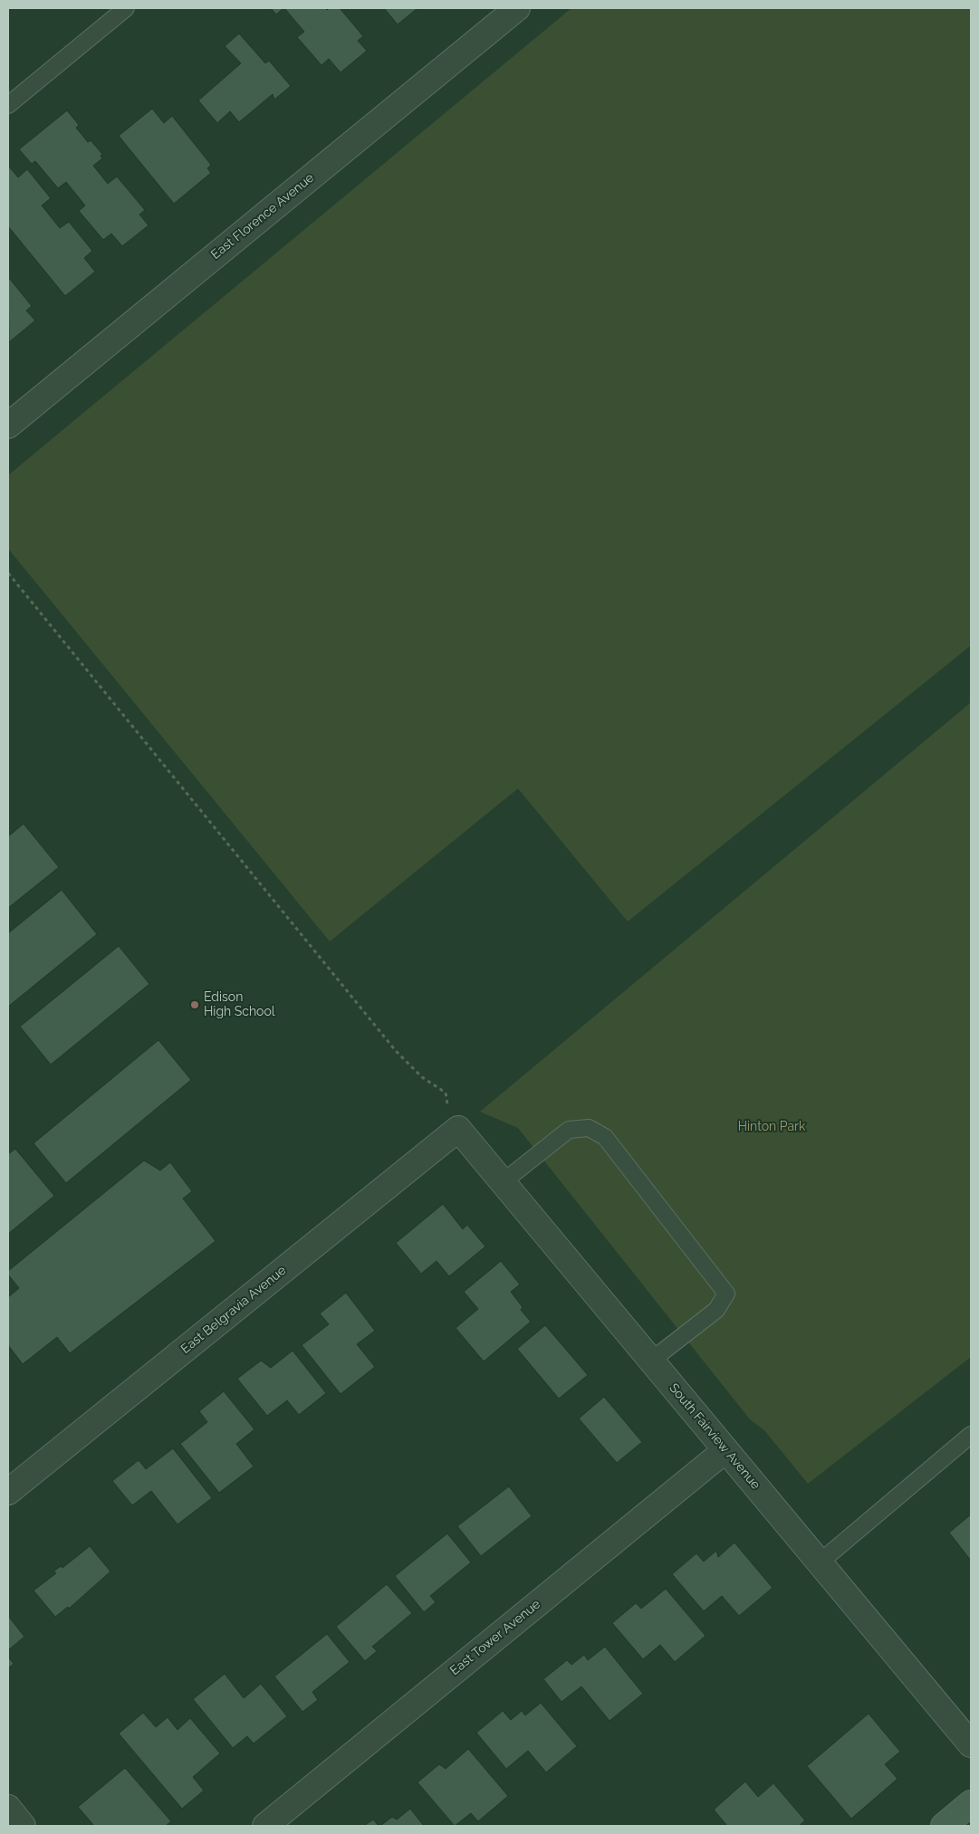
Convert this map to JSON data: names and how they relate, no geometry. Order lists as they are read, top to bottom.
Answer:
{
  "streets": {
    "street": [
      "East Florence Avenue",
      "East Belgravia Avenue",
      "South Fairview Avenue",
      "East Tower Avenue"
    ]
  },
  "crossings": [
    ["East Belgravia Avenue", "South Fairview Avenue"],
    ["South Fairview Avenue", "East Tower Avenue"]
  ],
  "parks": ["Hinton Park"],
  "places": ["Edison High School"]
}
